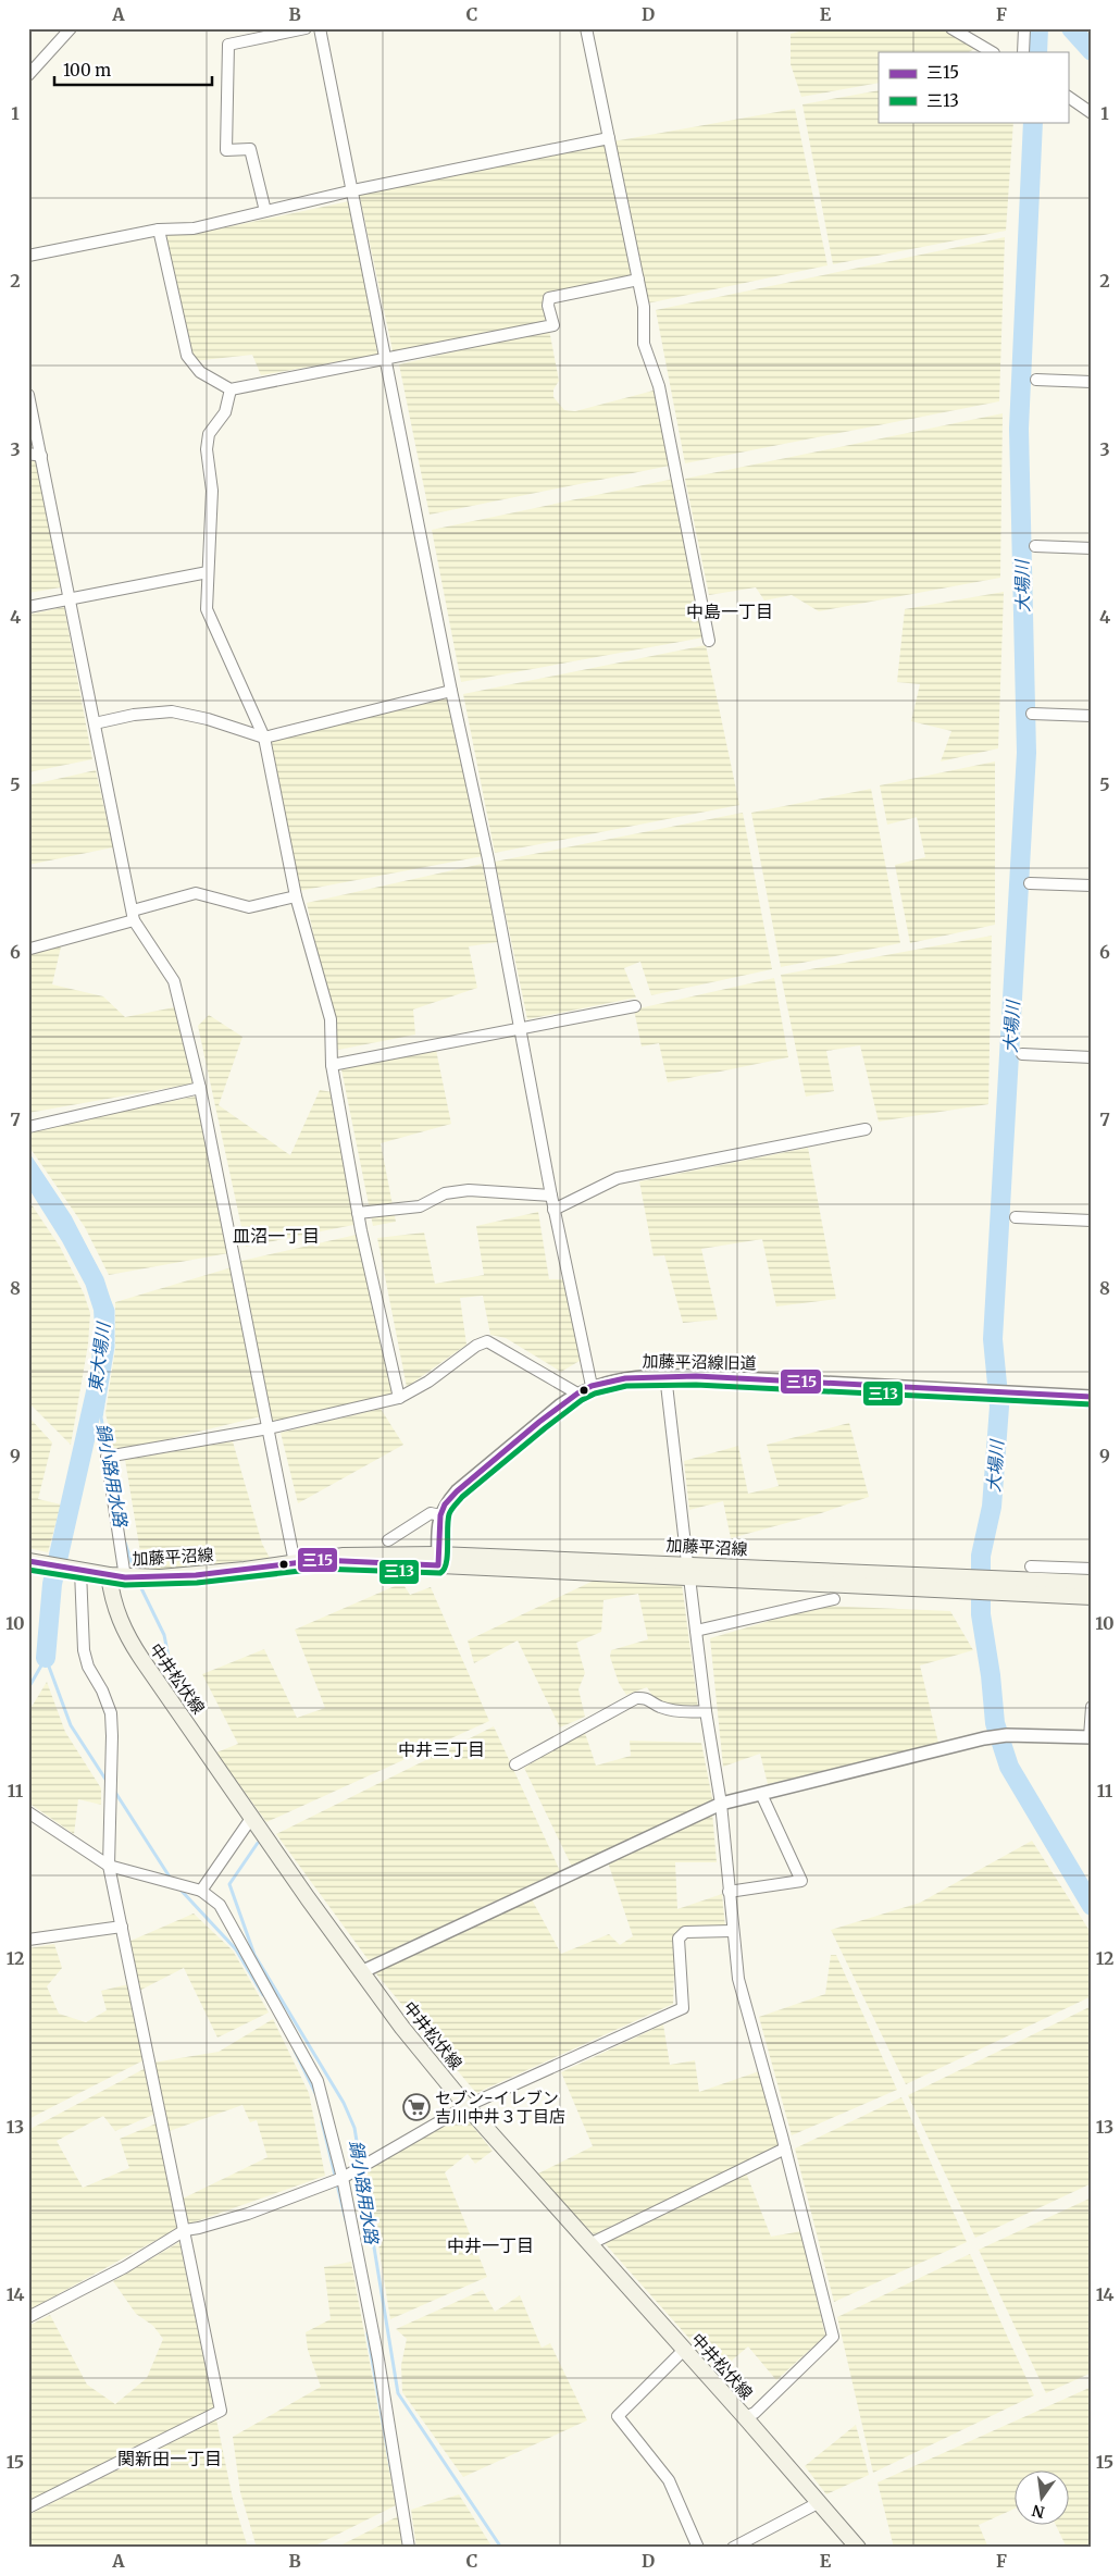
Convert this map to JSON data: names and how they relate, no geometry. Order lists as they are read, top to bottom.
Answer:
{
  "streets": {
    "main road": ["加藤平沼線", "中井松伏線"],
    "street": ["加藤平沼線旧道"]
  },
  "crossings": [
    ["加藤平沼線", "中井松伏線"]
  ],
  "districts": [
    "中島一丁目",
    "皿沼一丁目",
    "中井三丁目",
    "中井一丁目",
    "関新田一丁目"
  ],
  "water": ["大場川", "東大場川", "鍋小路用水路"],
  "places": {
    "supermarket": ["セブン-イレブン 吉川中井３丁目店"]
  },
  "lines": ["transit line 三15", "transit line 三13"],
  "legend": ["三15", "三13"],
  "scale_bar": "100 m",
  "north": "bottom",
  "grid": {
    "columns": [
      "A",
      "B",
      "C",
      "D",
      "E",
      "F"
    ],
    "rows": [
      "1",
      "2",
      "3",
      "4",
      "5",
      "6",
      "7",
      "8",
      "9",
      "10",
      "11",
      "12",
      "13",
      "14",
      "15"
    ]
  }
}
